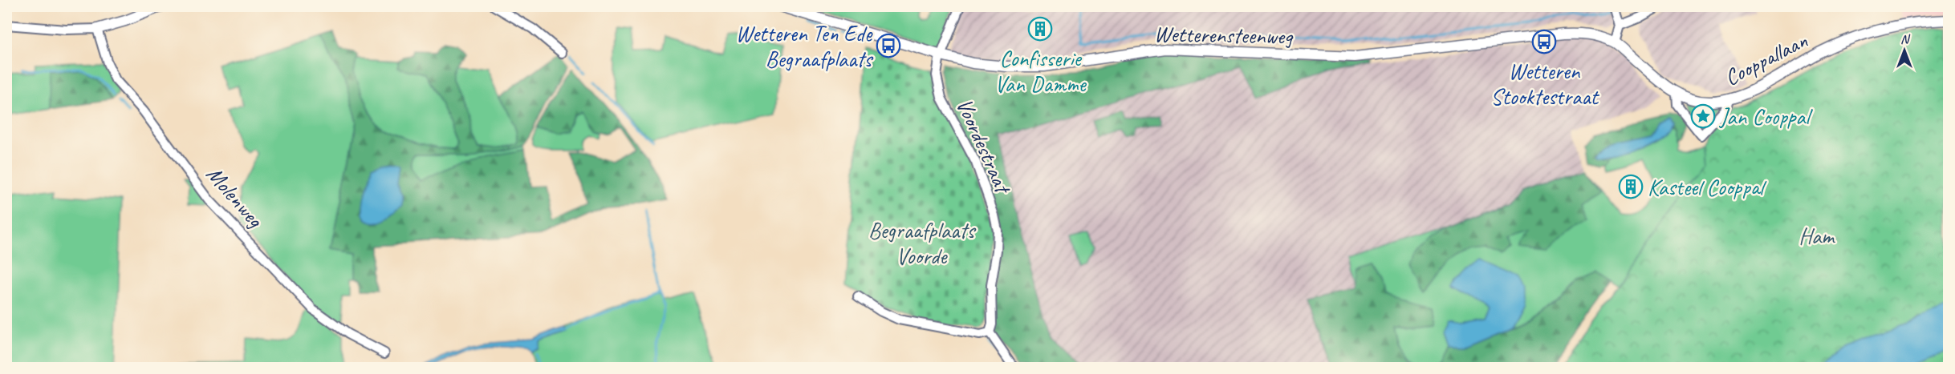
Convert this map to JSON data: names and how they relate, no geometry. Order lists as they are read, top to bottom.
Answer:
{
  "streets": {
    "street": [
      "Wetterensteenweg",
      "Cooppallaan",
      "Voordestraat",
      "Molenweg"
    ]
  },
  "crossings": [
    ["Wetterensteenweg", "Cooppallaan"],
    ["Wetterensteenweg", "Voordestraat"]
  ],
  "parks": ["Begraafplaats Voorde", "Ham"],
  "places": {
    "building": ["Confisserie Van Damme", "Kasteel Cooppal"],
    "bus stop": ["Wetteren Stooktestraat", "Wetteren Ten Ede Begraafplaats"],
    "place": ["Jan Cooppal"]
  },
  "north": "top"
}
